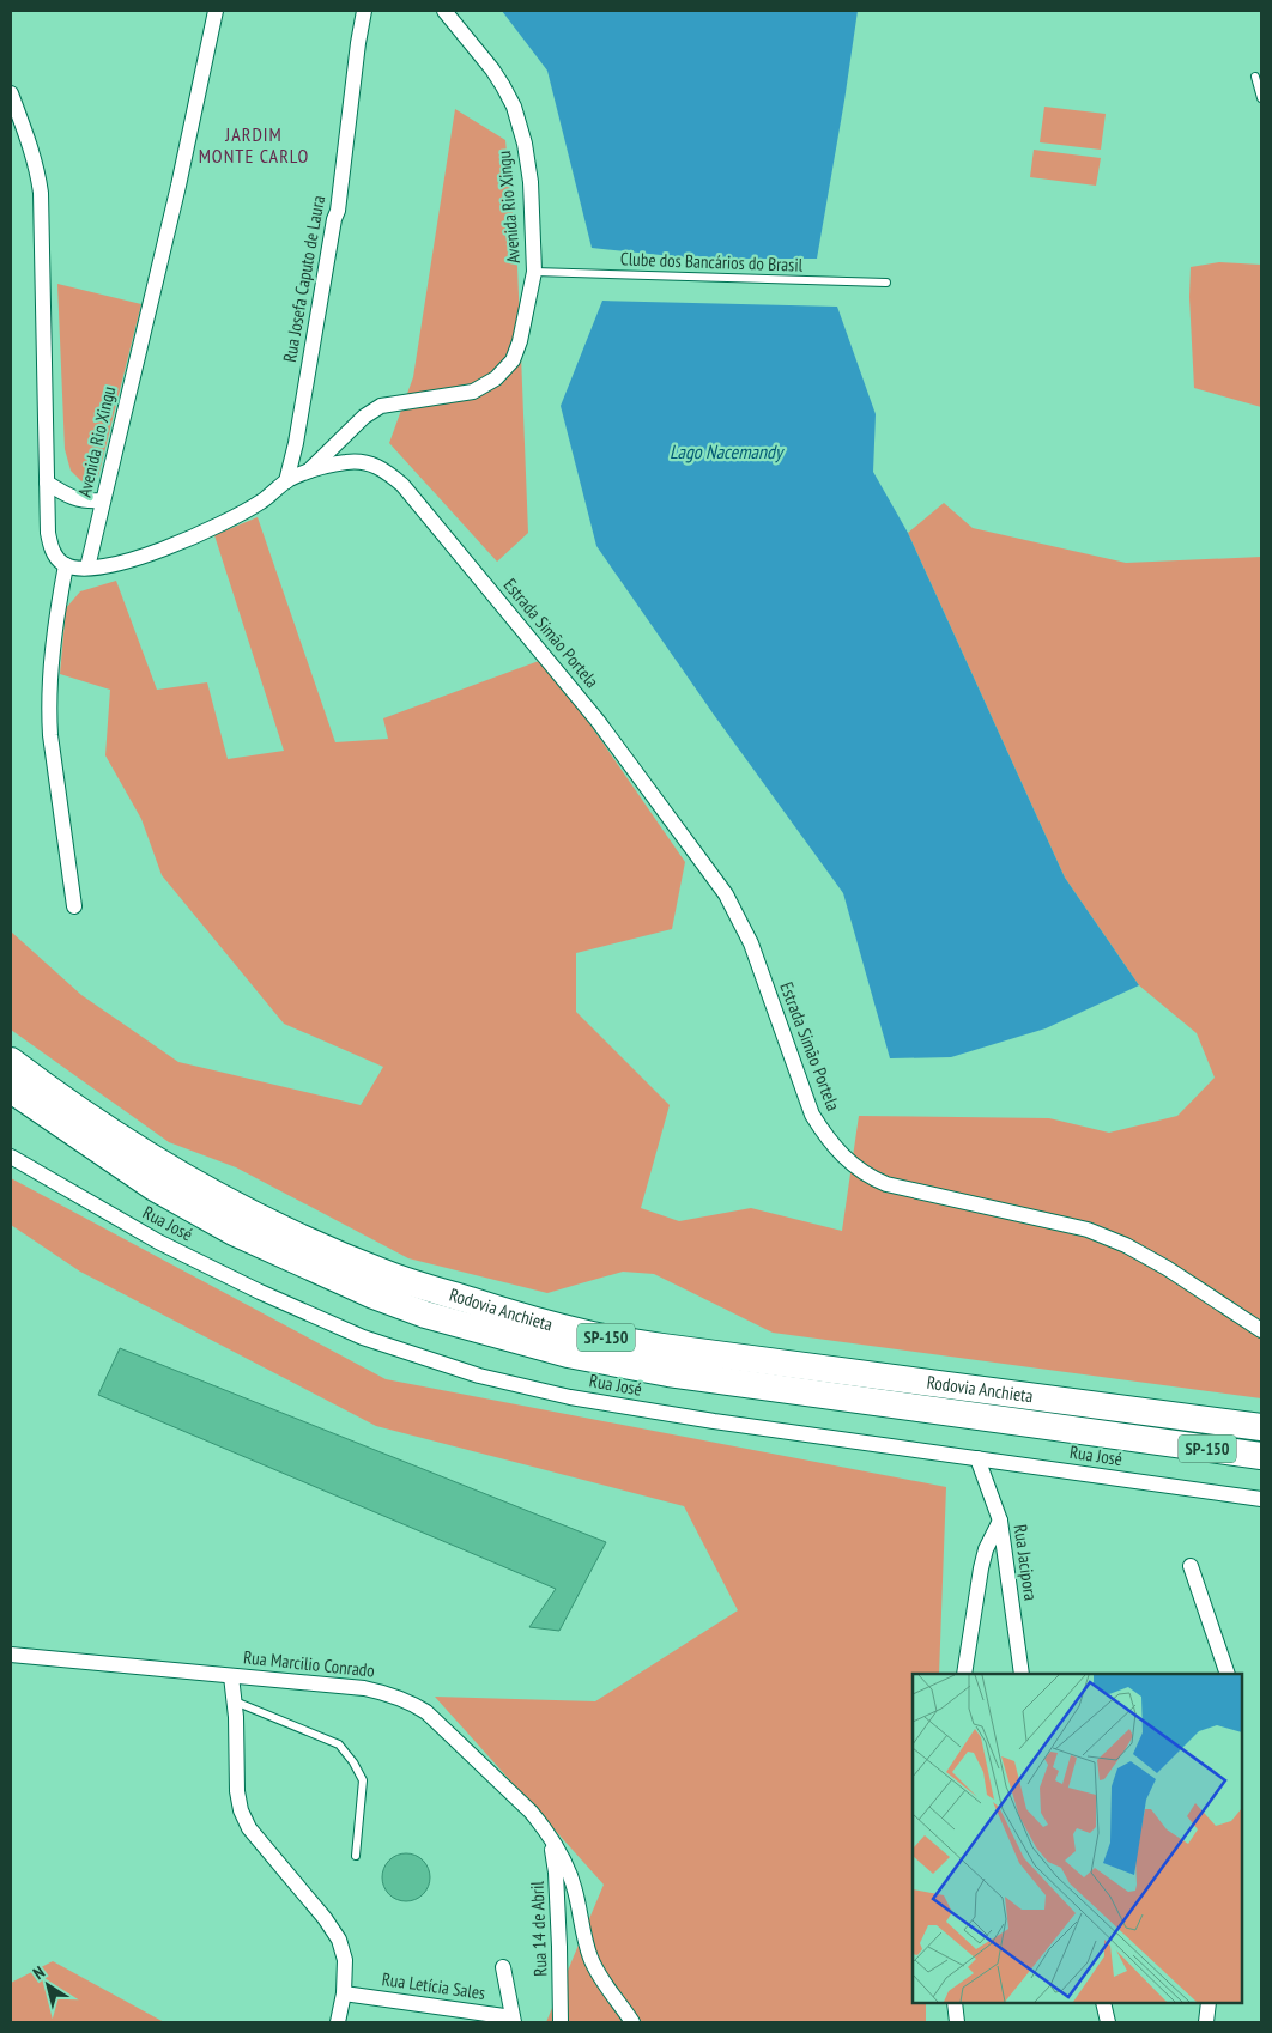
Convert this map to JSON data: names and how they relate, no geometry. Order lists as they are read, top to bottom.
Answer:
{
  "streets": {
    "highway": ["Rodovia Anchieta", "SP-150"],
    "street": [
      "Avenida Rio Xingu",
      "Rua Josefa Caputo de Laura",
      "Estrada Simão Portela",
      "Rua José",
      "Rua Jacipora",
      "Rua Marcilio Conrado",
      "Rua 14 de Abril",
      "Rua Letícia Sales"
    ],
    "lane": ["Clube dos Bancários do Brasil"]
  },
  "crossings": [
    ["Avenida Rio Xingu", "Clube dos Bancários do Brasil"],
    ["Avenida Rio Xingu", "Estrada Simão Portela"],
    ["Rua Josefa Caputo de Laura", "Estrada Simão Portela"],
    ["Rua José", "Rua Jacipora"],
    ["Rua Marcilio Conrado", "Rua 14 de Abril"]
  ],
  "districts": ["JARDIM MONTE CARLO"],
  "water": ["Lago Nacemandy"],
  "north": "top left"
}
